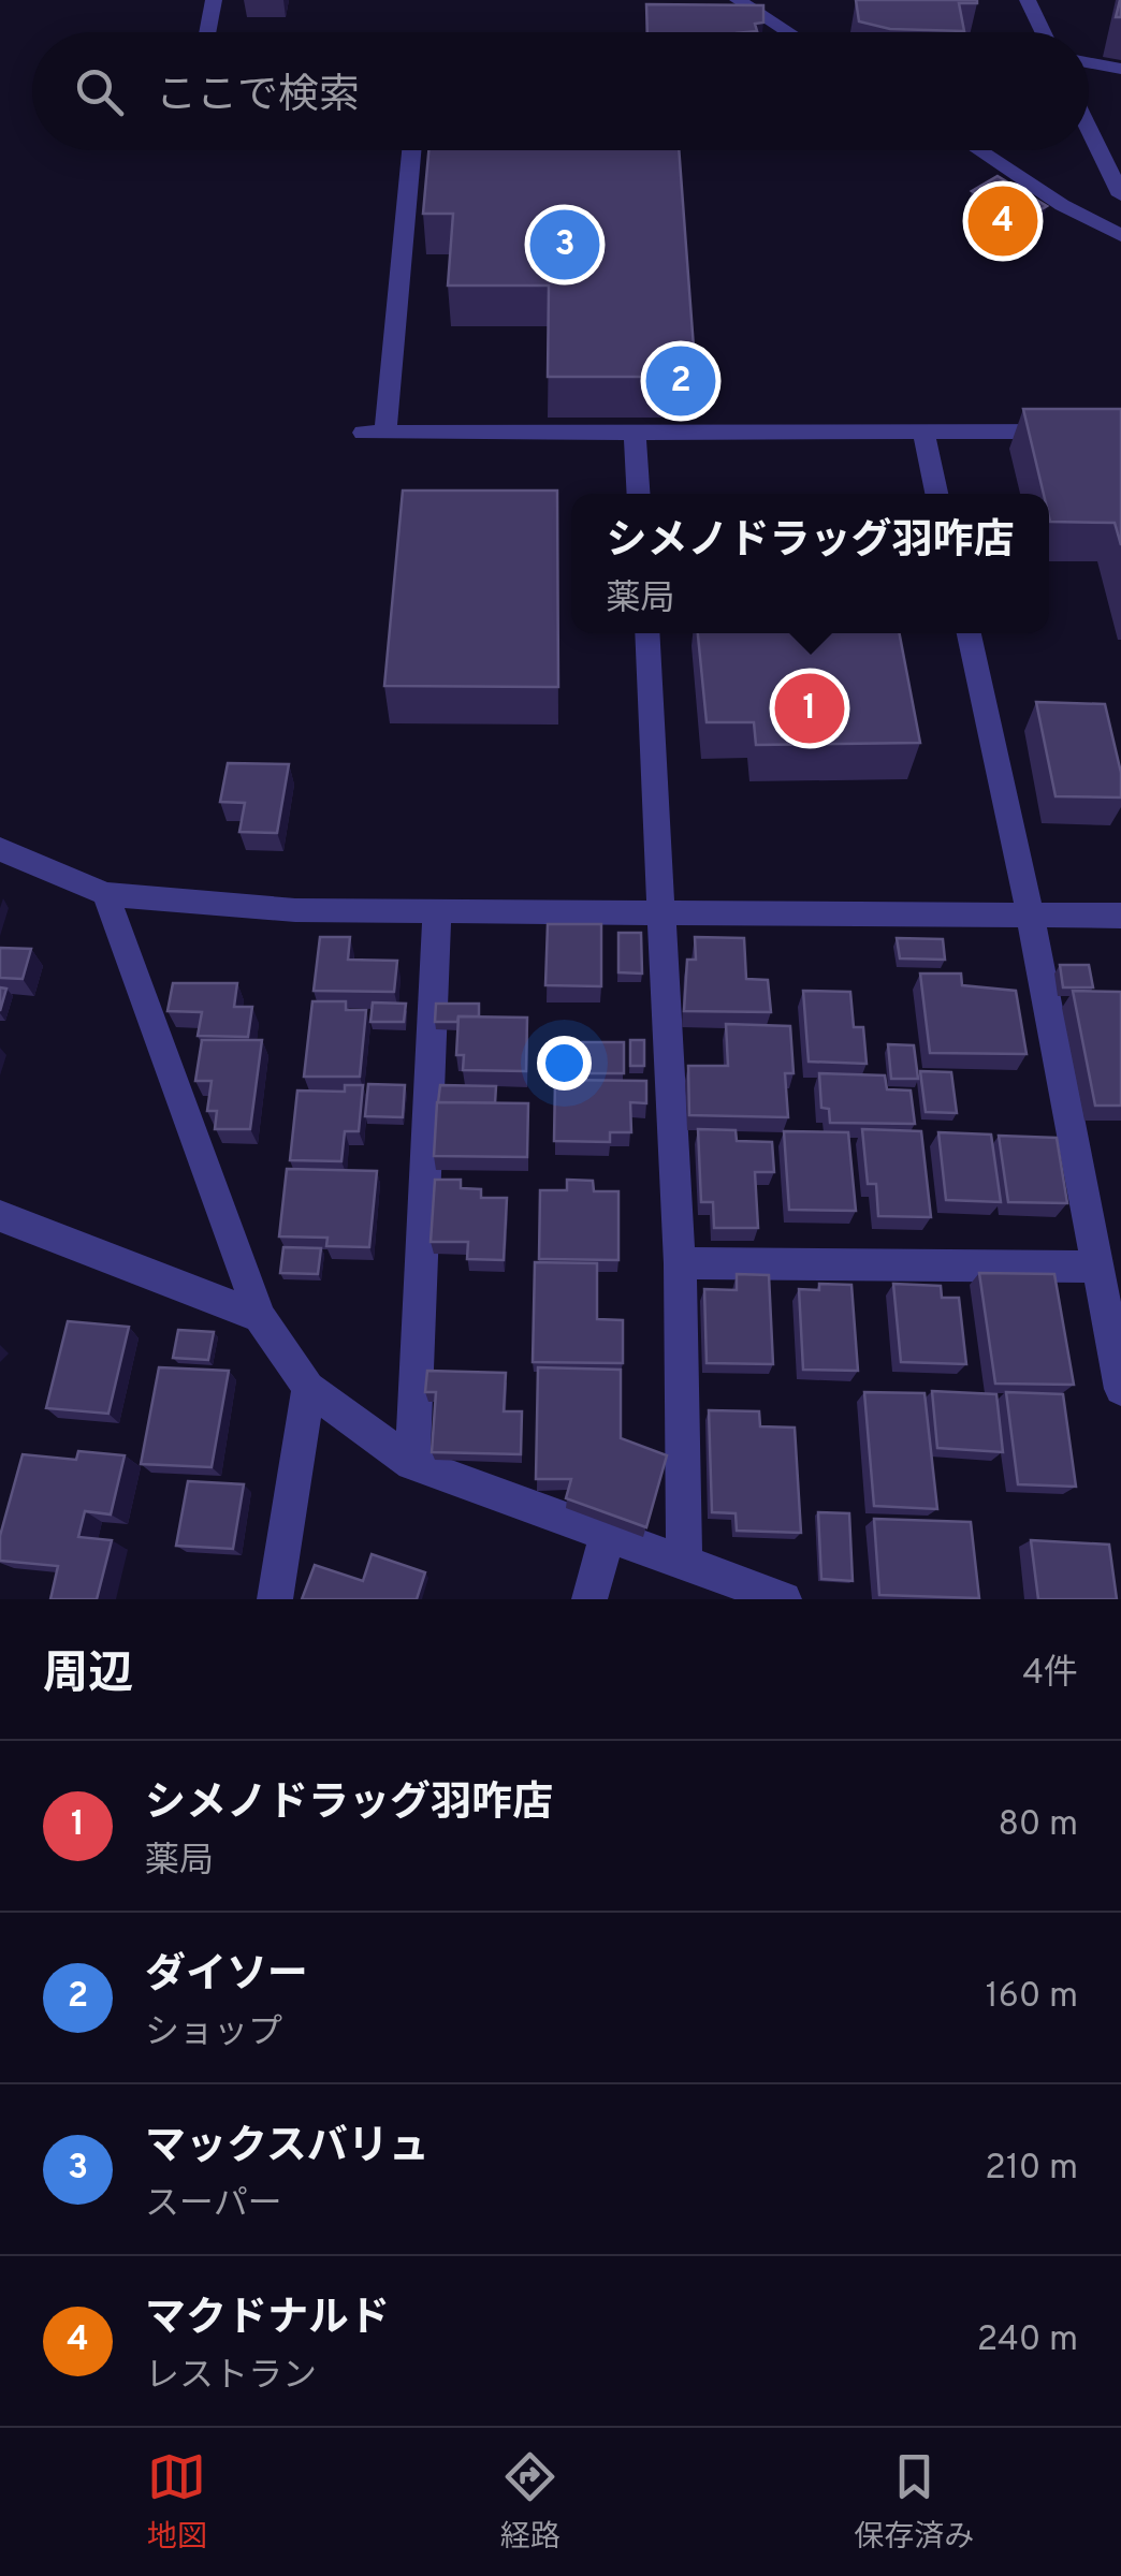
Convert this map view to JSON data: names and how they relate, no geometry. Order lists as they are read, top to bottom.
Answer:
{
  "page": {
    "search": "ここで検索",
    "pins": [
      "4",
      "3",
      "2",
      "1"
    ],
    "popup": ["シメノドラッグ羽咋店", "薬局"],
    "heading": ["周辺", "4件"],
    "list": [
      {
        "mark": "1",
        "name": "シメノドラッグ羽咋店",
        "note": "薬局",
        "value": "80 m"
      },
      {
        "mark": "2",
        "name": "ダイソー",
        "note": "ショップ",
        "value": "160 m"
      },
      {
        "mark": "3",
        "name": "マックスバリュ",
        "note": "スーパー",
        "value": "210 m"
      },
      {
        "mark": "4",
        "name": "マクドナルド",
        "note": "レストラン",
        "value": "240 m"
      }
    ],
    "nav": ["地図", "経路", "保存済み"]
  }
}
